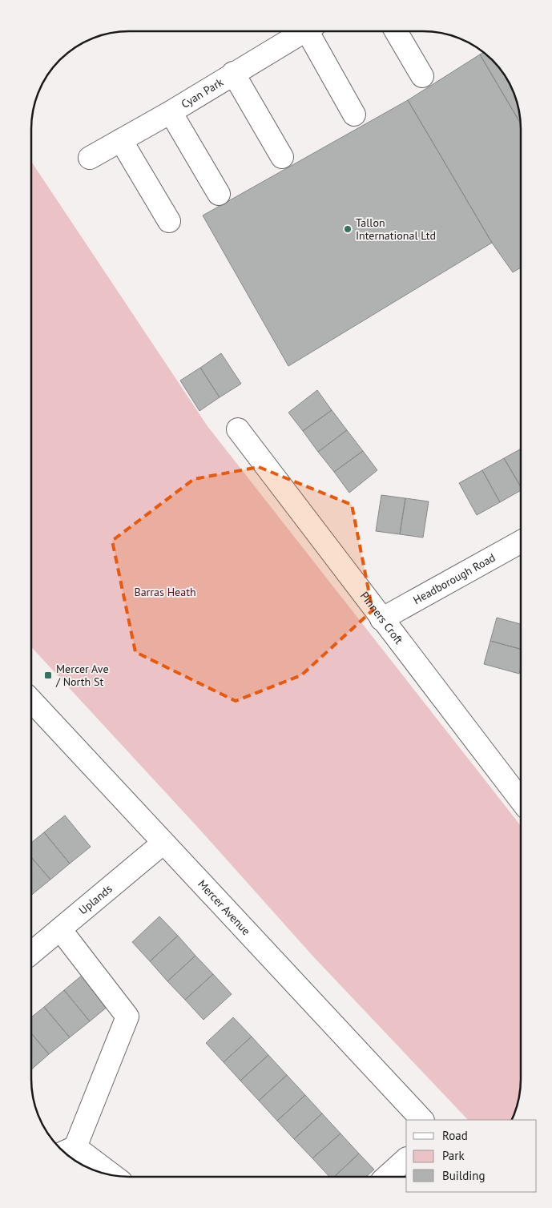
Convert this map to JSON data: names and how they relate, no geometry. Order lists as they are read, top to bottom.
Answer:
{
  "streets": {
    "street": [
      "Cyan Park",
      "Headborough Road",
      "Pinners Croft",
      "Uplands",
      "Mercer Avenue"
    ]
  },
  "crossings": [
    ["Headborough Road", "Pinners Croft"],
    ["Uplands", "Mercer Avenue"]
  ],
  "parks": ["Barras Heath"],
  "places": {
    "other": ["Tallon International Ltd"],
    "transit": ["Mercer Ave / North St"]
  },
  "legend": ["Road", "Park", "Building"]
}
